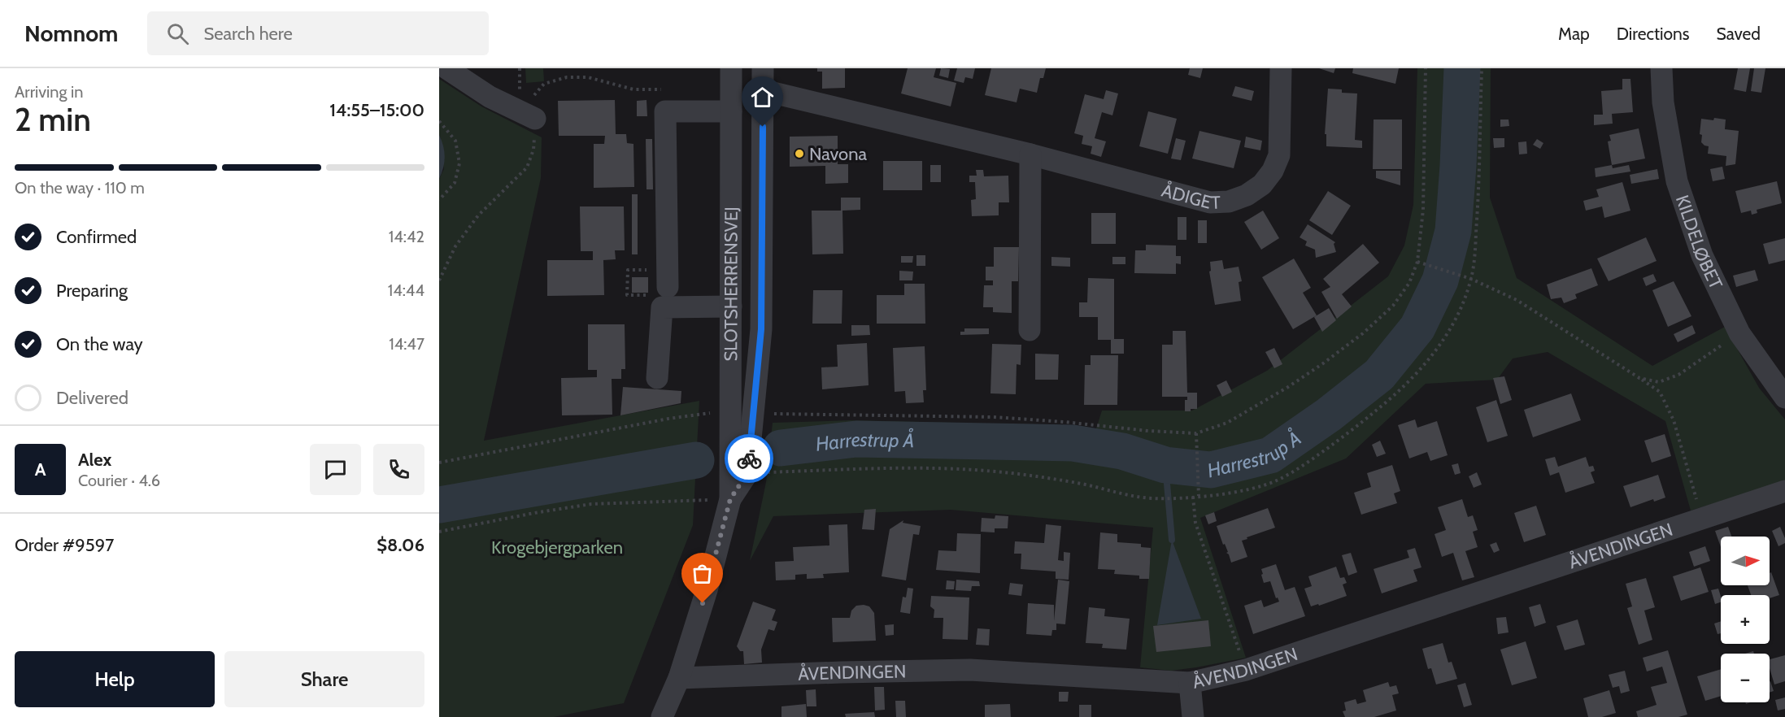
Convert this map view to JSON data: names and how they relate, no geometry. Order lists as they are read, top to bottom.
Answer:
{
  "streets": {
    "street": [
      "ÅDIGET",
      "KILDELØBET",
      "SLOTSHERRENSVEJ",
      "ÅVENDINGEN"
    ]
  },
  "crossings": [
    ["ÅDIGET", "SLOTSHERRENSVEJ"],
    ["SLOTSHERRENSVEJ", "ÅVENDINGEN"]
  ],
  "water": ["Harrestrup Å"],
  "parks": ["Krogebjergparken"],
  "places": ["Navona"],
  "north": "right",
  "page": {
    "header": "Nomnom",
    "search": "Search here",
    "nav": ["Map", "Directions", "Saved"],
    "heading": ["2 min", "Arriving in", "14:55–15:00"],
    "panel": [
      "Alex",
      "Courier · 4.6",
      "Order #9597",
      "$8.06"
    ],
    "bar": "On the way · 110 m",
    "list": [
      ["Confirmed", "14:42"],
      ["Preparing", "14:44"],
      ["On the way", "14:47"],
      "Delivered"
    ],
    "round": "A",
    "map_buttons": ["+", "−"],
    "buttons": ["Help", "Share"]
  }
}
